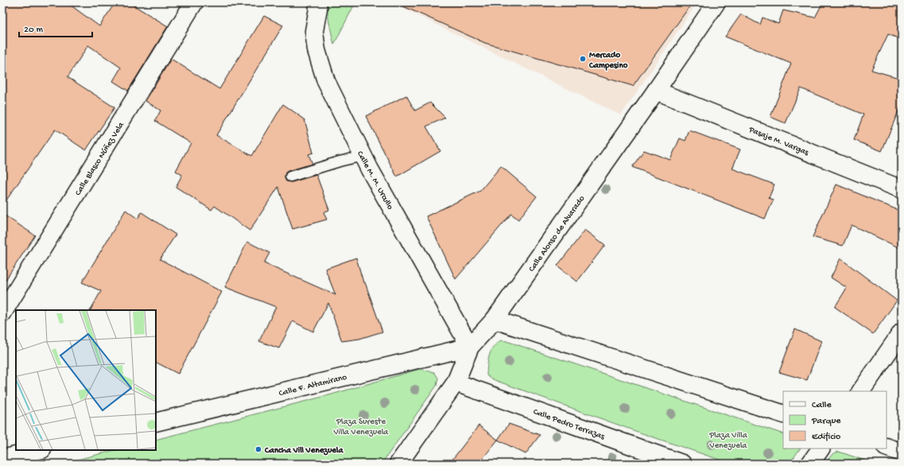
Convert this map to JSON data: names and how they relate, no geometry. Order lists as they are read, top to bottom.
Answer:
{
  "streets": {
    "street": [
      "Pasaje M. Vargas",
      "Calle Blasco Núñez Vela",
      "Calle M. M. Urcullo",
      "Calle Alonso de Alvarado",
      "Calle F. Altamirano",
      "Calle Pedro Terrazas"
    ]
  },
  "crossings": [
    ["Pasaje M. Vargas", "Calle Alonso de Alvarado"],
    ["Calle M. M. Urcullo", "Calle Alonso de Alvarado"],
    ["Calle M. M. Urcullo", "Calle F. Altamirano"],
    ["Calle Alonso de Alvarado", "Calle F. Altamirano"],
    ["Calle Alonso de Alvarado", "Calle Pedro Terrazas"]
  ],
  "parks": ["Plaza Sureste Villa Venezuela", "Plaza Villa Venezuela"],
  "places": ["Mercado Campesino", "Cancha Vill Venezuela"],
  "legend": ["Calle", "Parque", "Edificio"],
  "scale_bar": "20 m"
}
